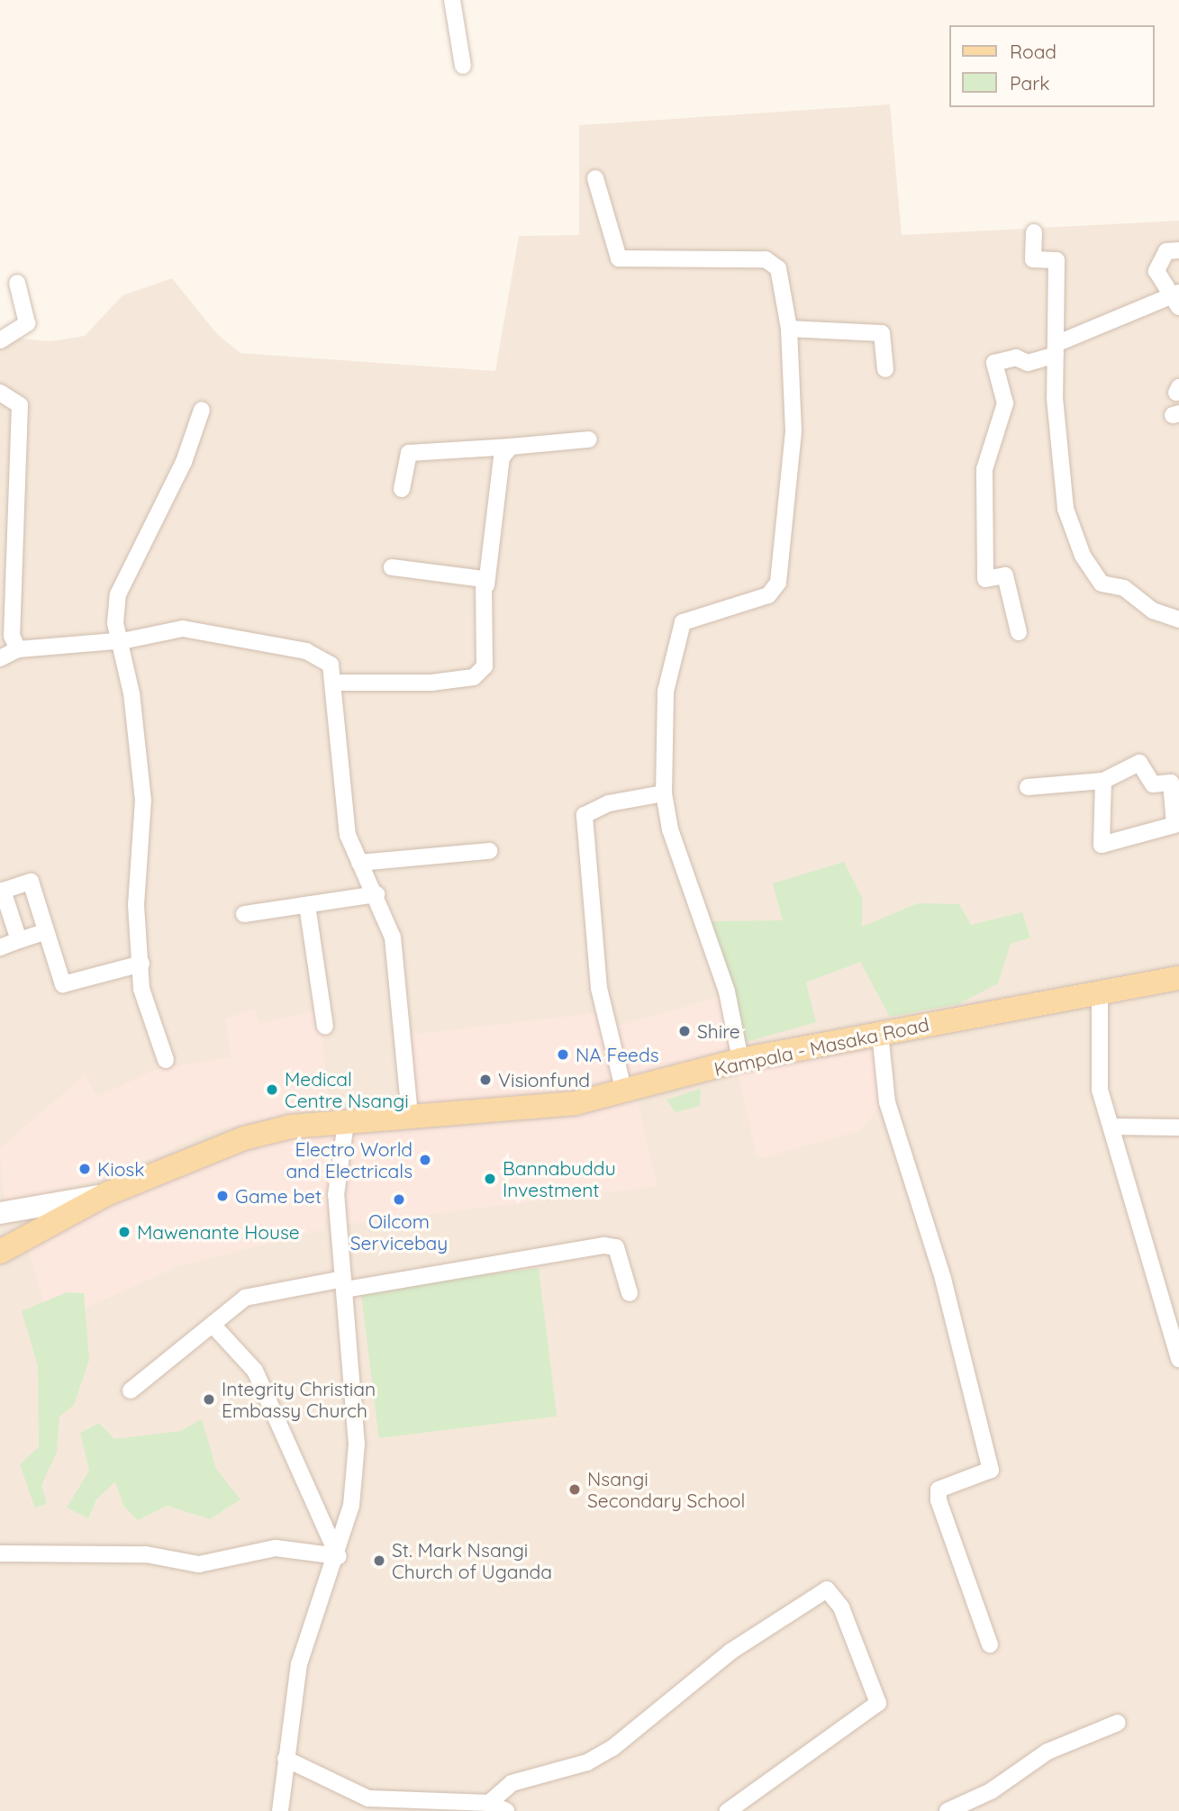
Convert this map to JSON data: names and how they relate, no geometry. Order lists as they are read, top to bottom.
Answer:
{
  "streets": {
    "main road": ["Kampala - Masaka Road"]
  },
  "places": [
    "Shire",
    "NA Feeds",
    "Visionfund",
    "Medical Centre Nsangi",
    "Electro World and Electricals",
    "Kiosk",
    "Bannabuddu Investment",
    "Game bet",
    "Oilcom Servicebay",
    "Mawenante House",
    "Integrity Christian Embassy Church",
    "Nsangi Secondary School",
    "St. Mark Nsangi Church of Uganda"
  ],
  "legend": ["Road", "Park"]
}
